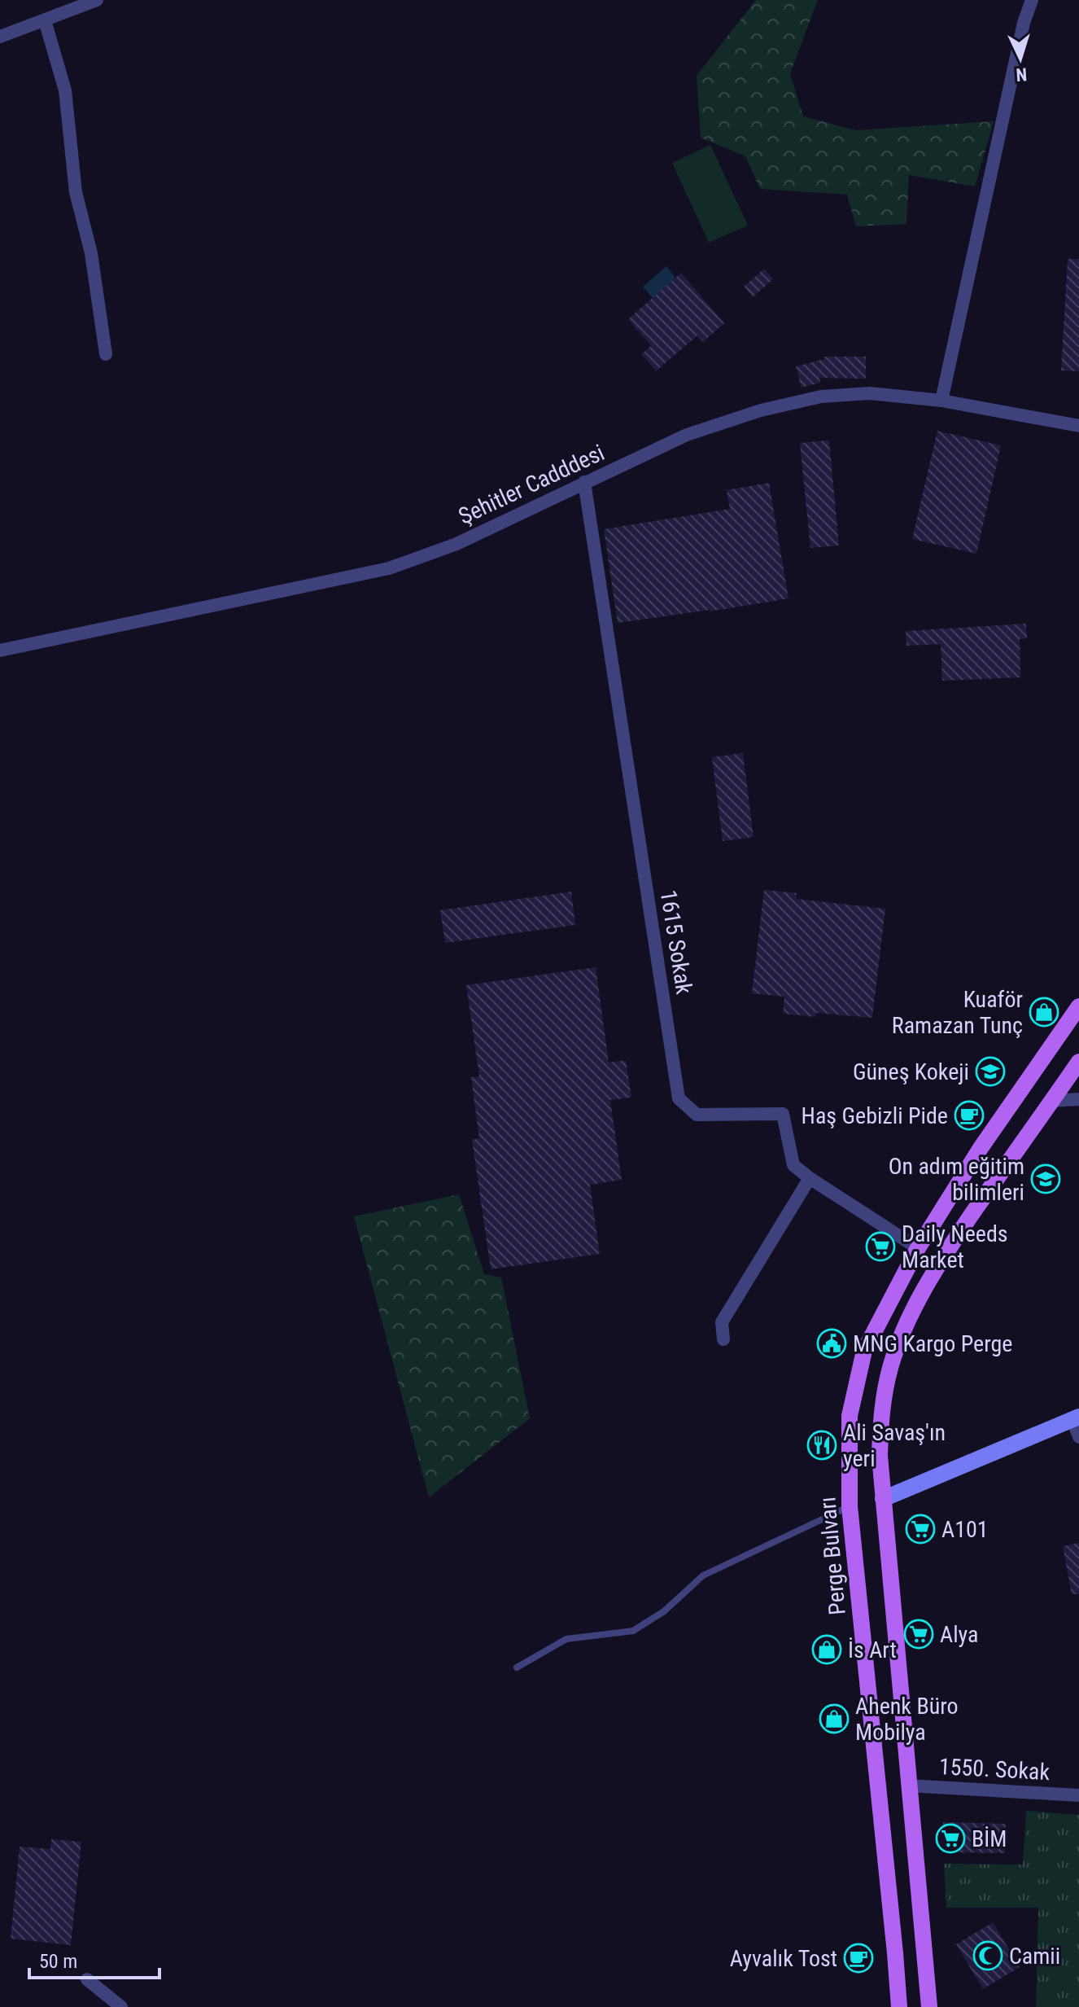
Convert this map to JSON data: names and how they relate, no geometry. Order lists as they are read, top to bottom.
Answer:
{
  "streets": {
    "main road": ["Perge Bulvarı"],
    "street": ["Şehitler Cadddesi", "1615 Sokak", "1550. Sokak"]
  },
  "crossings": [
    ["Şehitler Cadddesi", "1615 Sokak"],
    ["1615 Sokak", "Perge Bulvarı"]
  ],
  "places": {
    "shop": ["Kuaför Ramazan Tunç", "İs Art", "Ahenk Büro Mobilya"],
    "school or university": ["Güneş Kokeji", "On adım eğitim bilimleri"],
    "cafe": ["Haş Gebizli Pide", "Ayvalık Tost"],
    "supermarket": [
      "Daily Needs Market",
      "A101",
      "Alya",
      "BİM"
    ],
    "public building": ["MNG Kargo Perge"],
    "restaurant": ["Ali Savaş'ın yeri"],
    "mosque": ["Camii"]
  },
  "scale_bar": "50 m",
  "north": "bottom"
}
